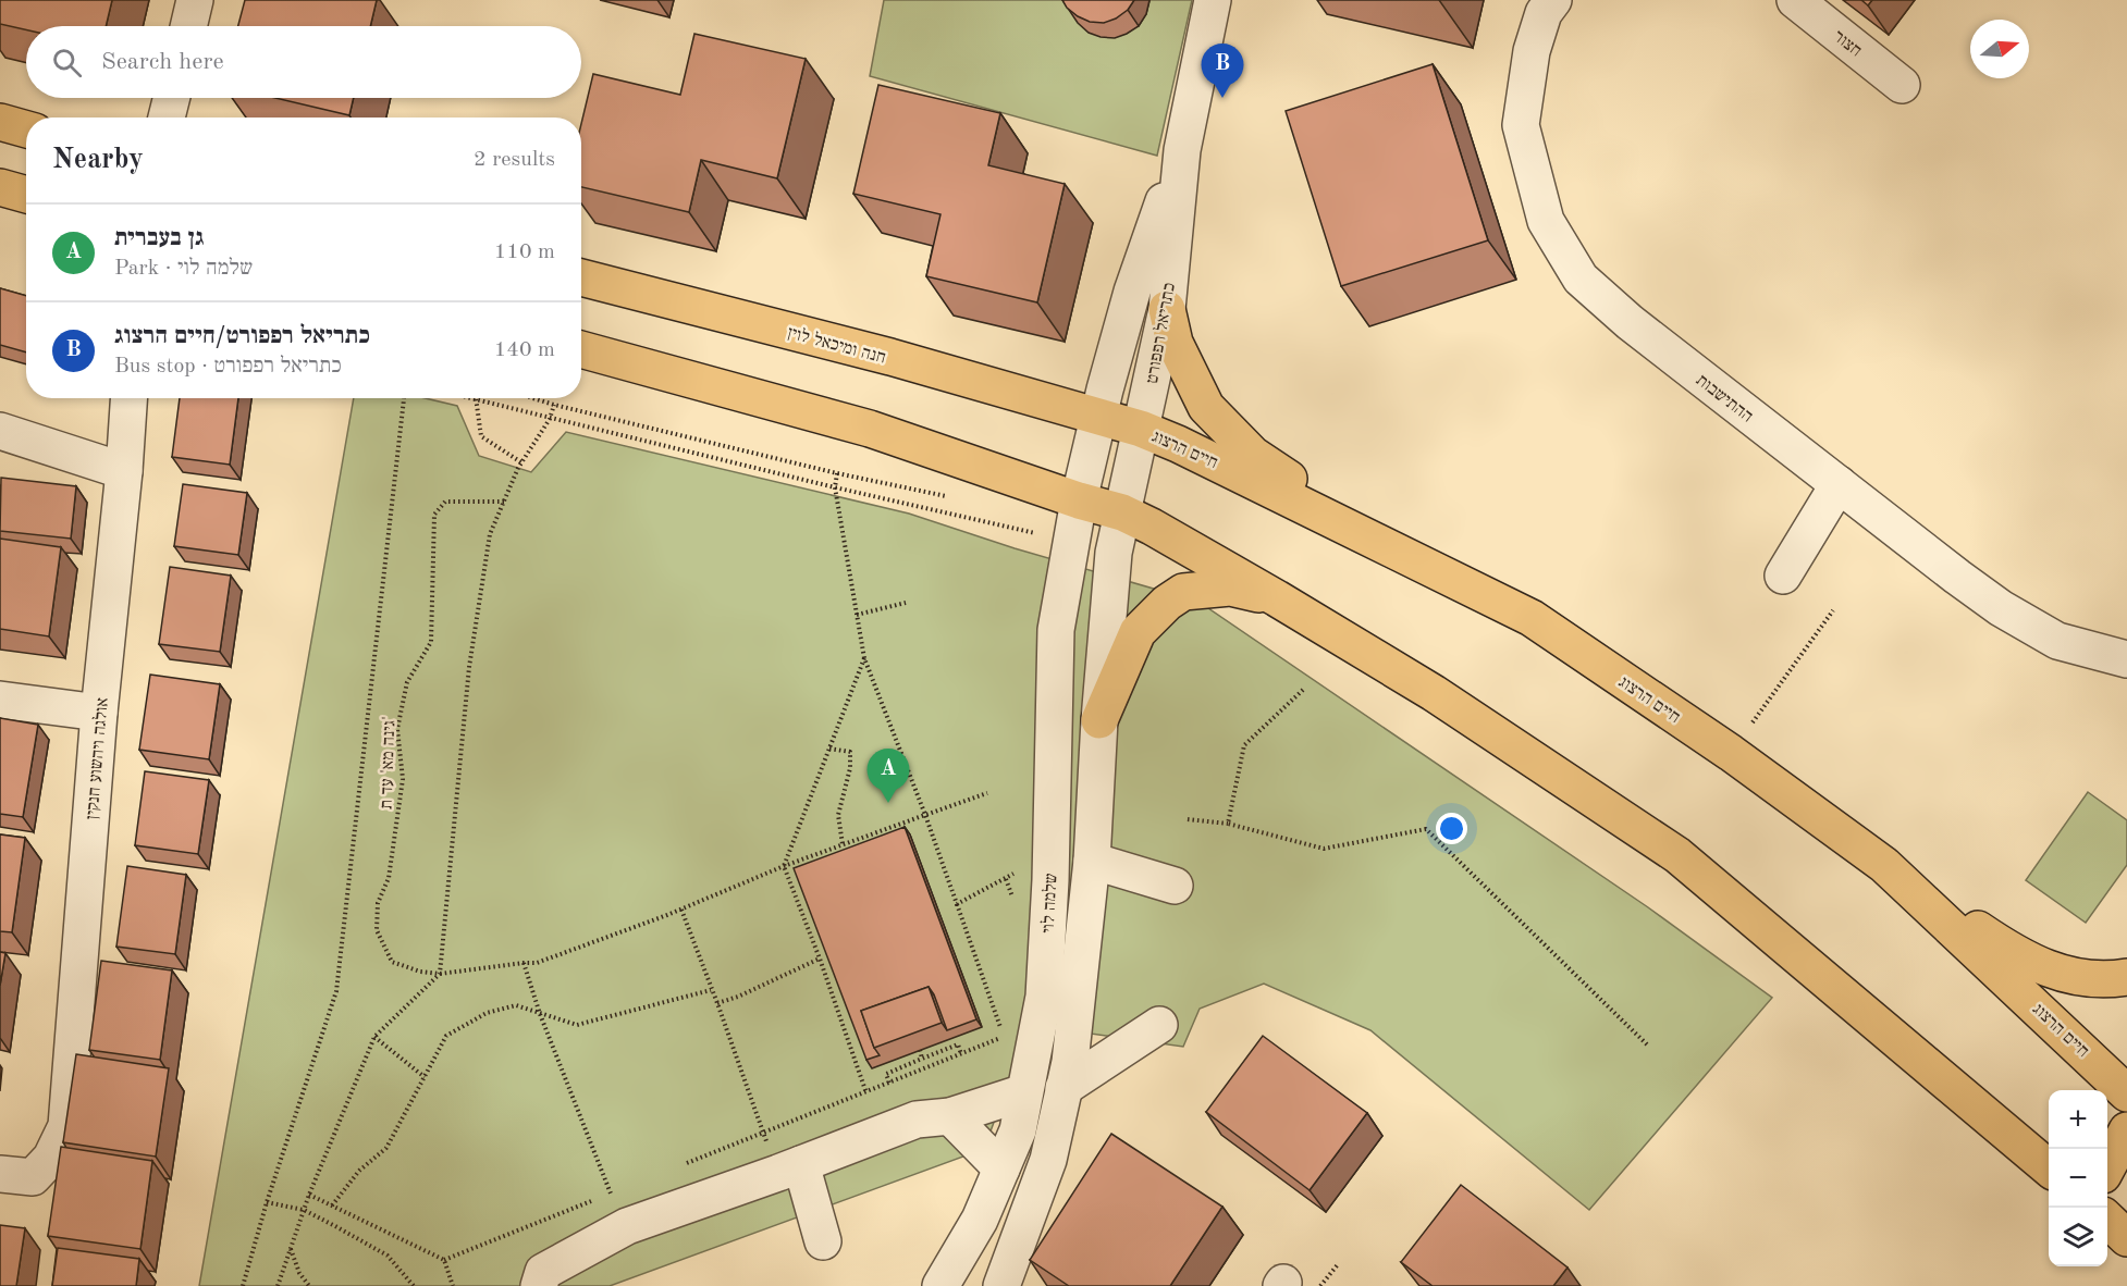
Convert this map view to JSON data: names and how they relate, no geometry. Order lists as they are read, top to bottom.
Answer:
{
  "streets": {
    "main road": ["חנה ומיכאל לוין", "חיים הרצוג"],
    "street": [
      "חצור",
      "כתריאל רפפורט",
      "ההתישבות",
      "אולגה ויהשוע חנקין",
      "שלמה לוי"
    ],
    "path": ["גינה מא' עד ת'"]
  },
  "crossings": [
    ["כתריאל רפפורט", "חנה ומיכאל לוין"],
    ["כתריאל רפפורט", "חיים הרצוג"],
    ["כתריאל רפפורט", "שלמה לוי"],
    ["חנה ומיכאל לוין", "חיים הרצוג"]
  ],
  "north": "right",
  "page": {
    "search": "Search here",
    "pins": ["B", "A"],
    "heading": ["Nearby", "2 results"],
    "list": [
      {
        "mark": "A",
        "name": "גן בעברית",
        "note": "Park · שלמה לוי",
        "value": "110 m"
      },
      {
        "mark": "B",
        "name": "כתריאל רפפורט/חיים הרצוג",
        "note": "Bus stop · כתריאל רפפורט",
        "value": "140 m"
      }
    ],
    "map_buttons": ["+", "−"]
  }
}
